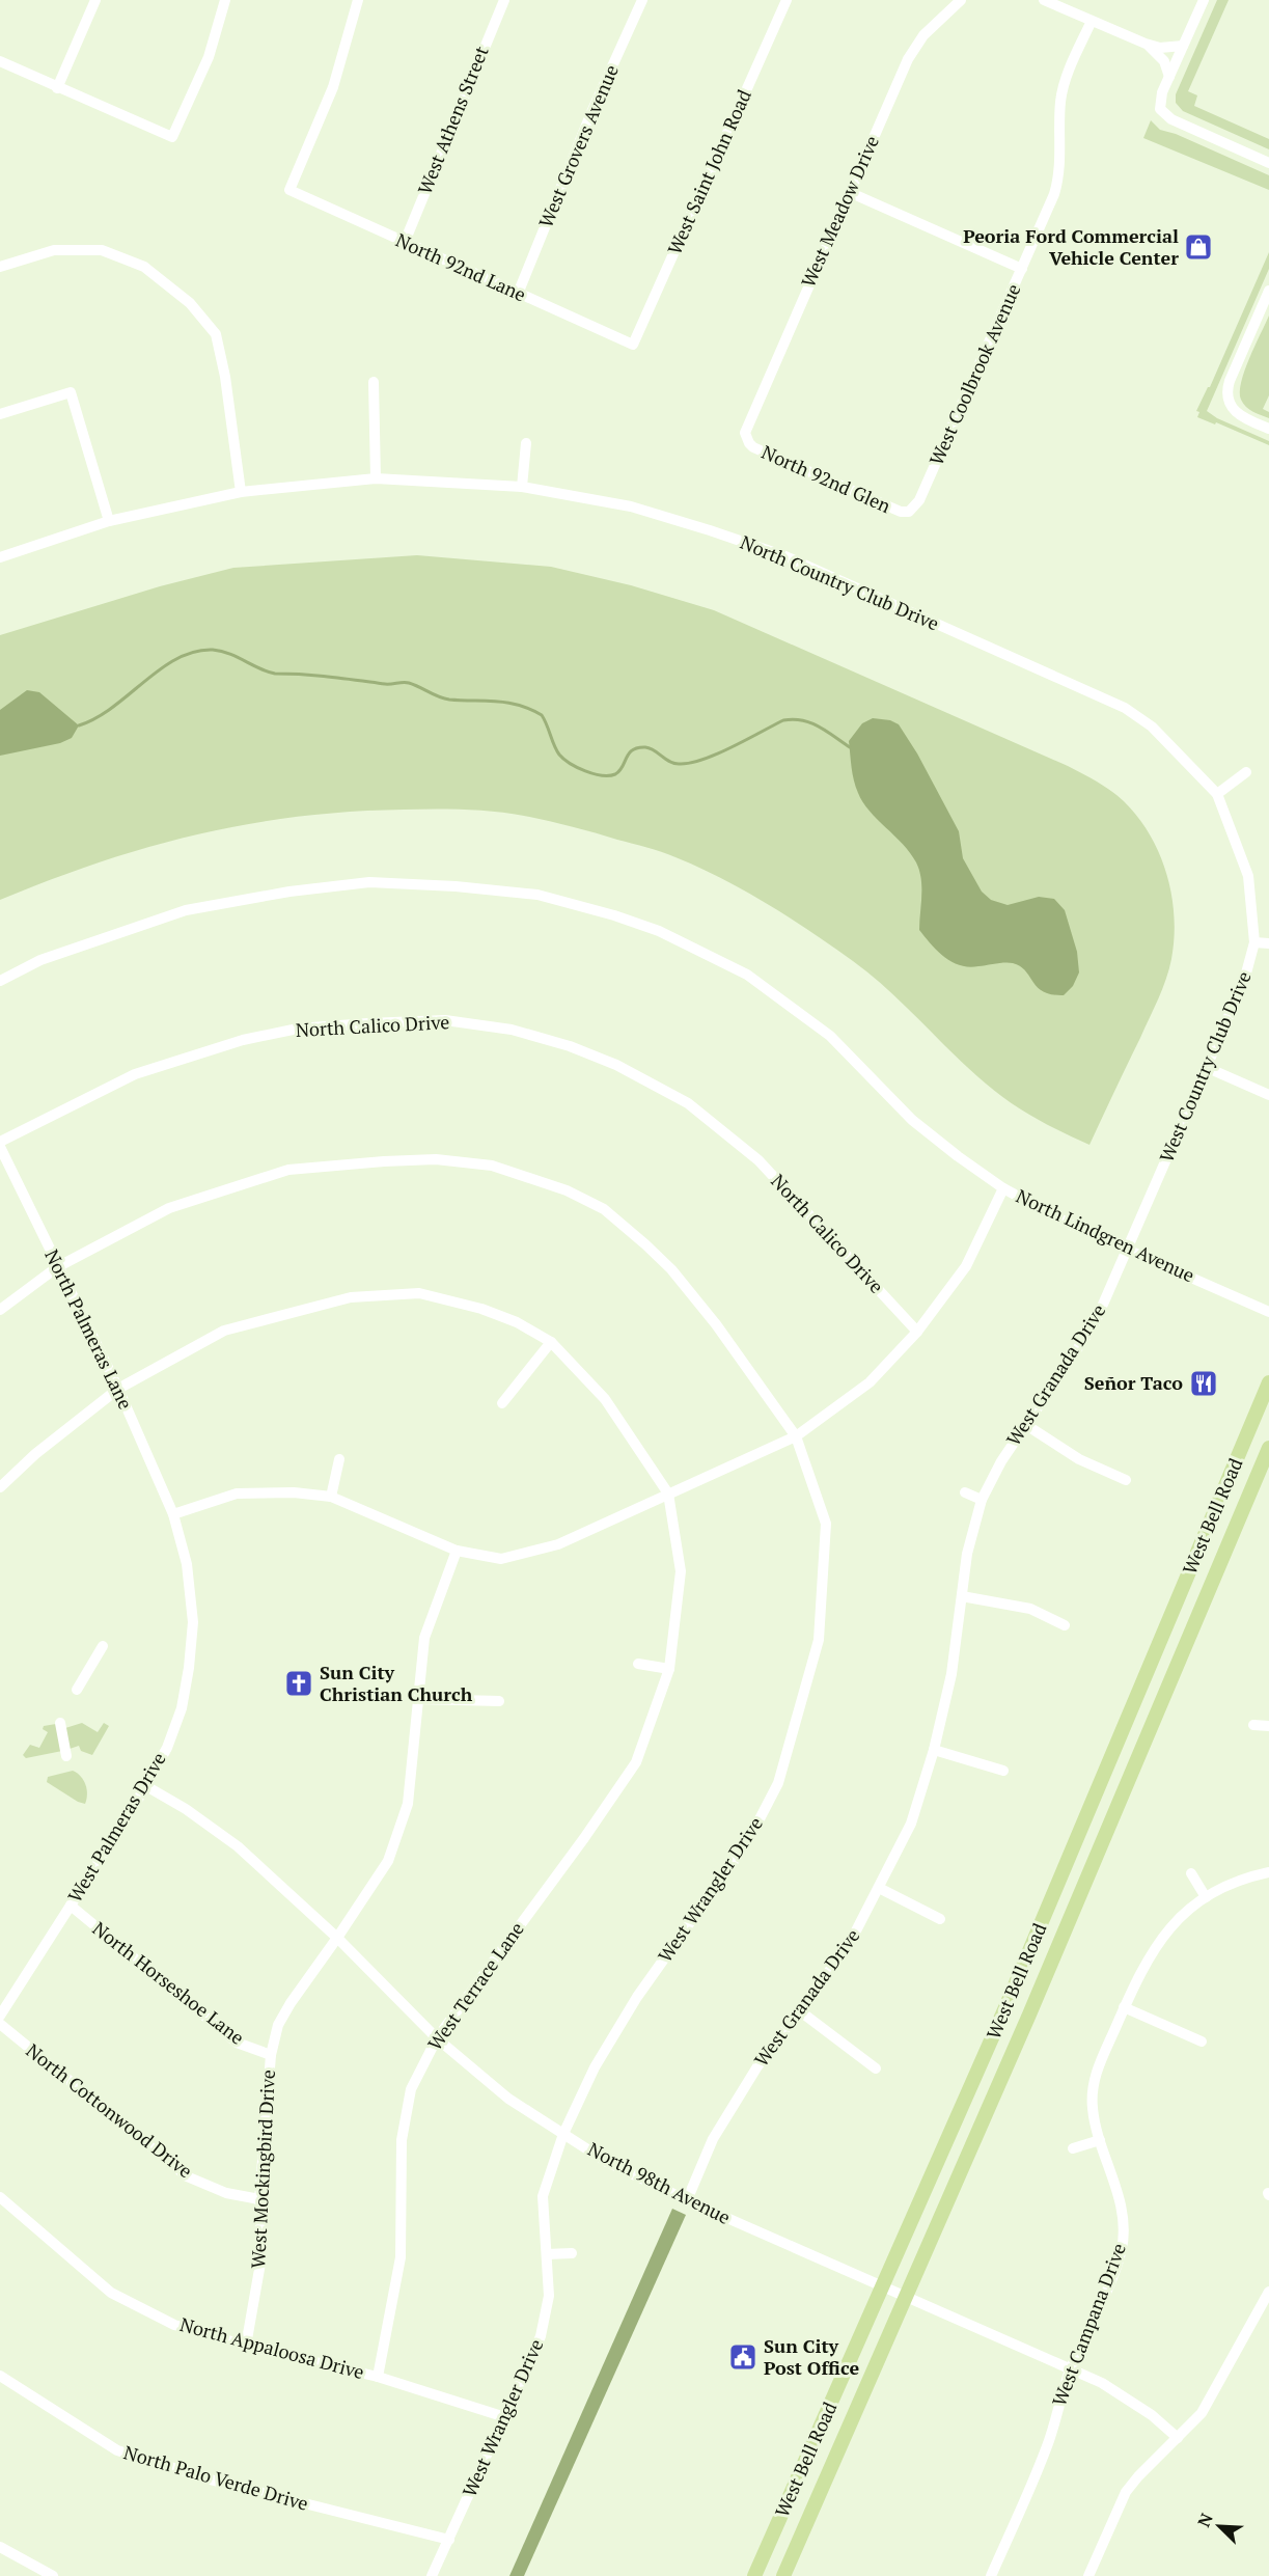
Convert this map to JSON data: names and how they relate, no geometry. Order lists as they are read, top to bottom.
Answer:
{
  "streets": {
    "main road": ["West Bell Road"],
    "street": [
      "West Athens Street",
      "West Grovers Avenue",
      "West Saint John Road",
      "West Meadow Drive",
      "North 92nd Lane",
      "West Coolbrook Avenue",
      "North 92nd Glen",
      "North Country Club Drive",
      "North Calico Drive",
      "West Country Club Drive",
      "North Lindgren Avenue",
      "North Palmeras Lane",
      "West Granada Drive",
      "West Palmeras Drive",
      "West Wrangler Drive",
      "North Horseshoe Lane",
      "West Terrace Lane",
      "North Cottonwood Drive",
      "West Mockingbird Drive",
      "North 98th Avenue",
      "West Campana Drive",
      "North Appaloosa Drive",
      "North Palo Verde Drive"
    ]
  },
  "crossings": [
    ["West Athens Street", "North 92nd Lane"],
    ["West Grovers Avenue", "North 92nd Lane"],
    ["West Saint John Road", "North 92nd Lane"],
    ["West Meadow Drive", "North 92nd Glen"],
    ["West Coolbrook Avenue", "North 92nd Glen"],
    ["North Country Club Drive", "West Country Club Drive"],
    ["West Country Club Drive", "North Lindgren Avenue"],
    ["West Country Club Drive", "West Granada Drive"],
    ["North Lindgren Avenue", "West Granada Drive"],
    ["North Palmeras Lane", "West Palmeras Drive"],
    ["North Palmeras Lane", "West Wrangler Drive"],
    ["West Granada Drive", "North 98th Avenue"],
    ["West Bell Road", "North 98th Avenue"],
    ["West Palmeras Drive", "North Horseshoe Lane"],
    ["West Palmeras Drive", "North 98th Avenue"],
    ["West Wrangler Drive", "North 98th Avenue"],
    ["West Wrangler Drive", "North Appaloosa Drive"],
    ["West Wrangler Drive", "North Palo Verde Drive"],
    ["North Horseshoe Lane", "West Mockingbird Drive"],
    ["West Terrace Lane", "North 98th Avenue"],
    ["West Terrace Lane", "North Appaloosa Drive"],
    ["North Cottonwood Drive", "West Mockingbird Drive"],
    ["West Mockingbird Drive", "North 98th Avenue"],
    ["West Mockingbird Drive", "North Appaloosa Drive"],
    ["North 98th Avenue", "West Campana Drive"]
  ],
  "places": {
    "shop": ["Peoria Ford Commercial Vehicle Center"],
    "restaurant": ["Señor Taco"],
    "church": ["Sun City Christian Church"],
    "public building": ["Sun City Post Office"]
  },
  "north": "top left"
}
